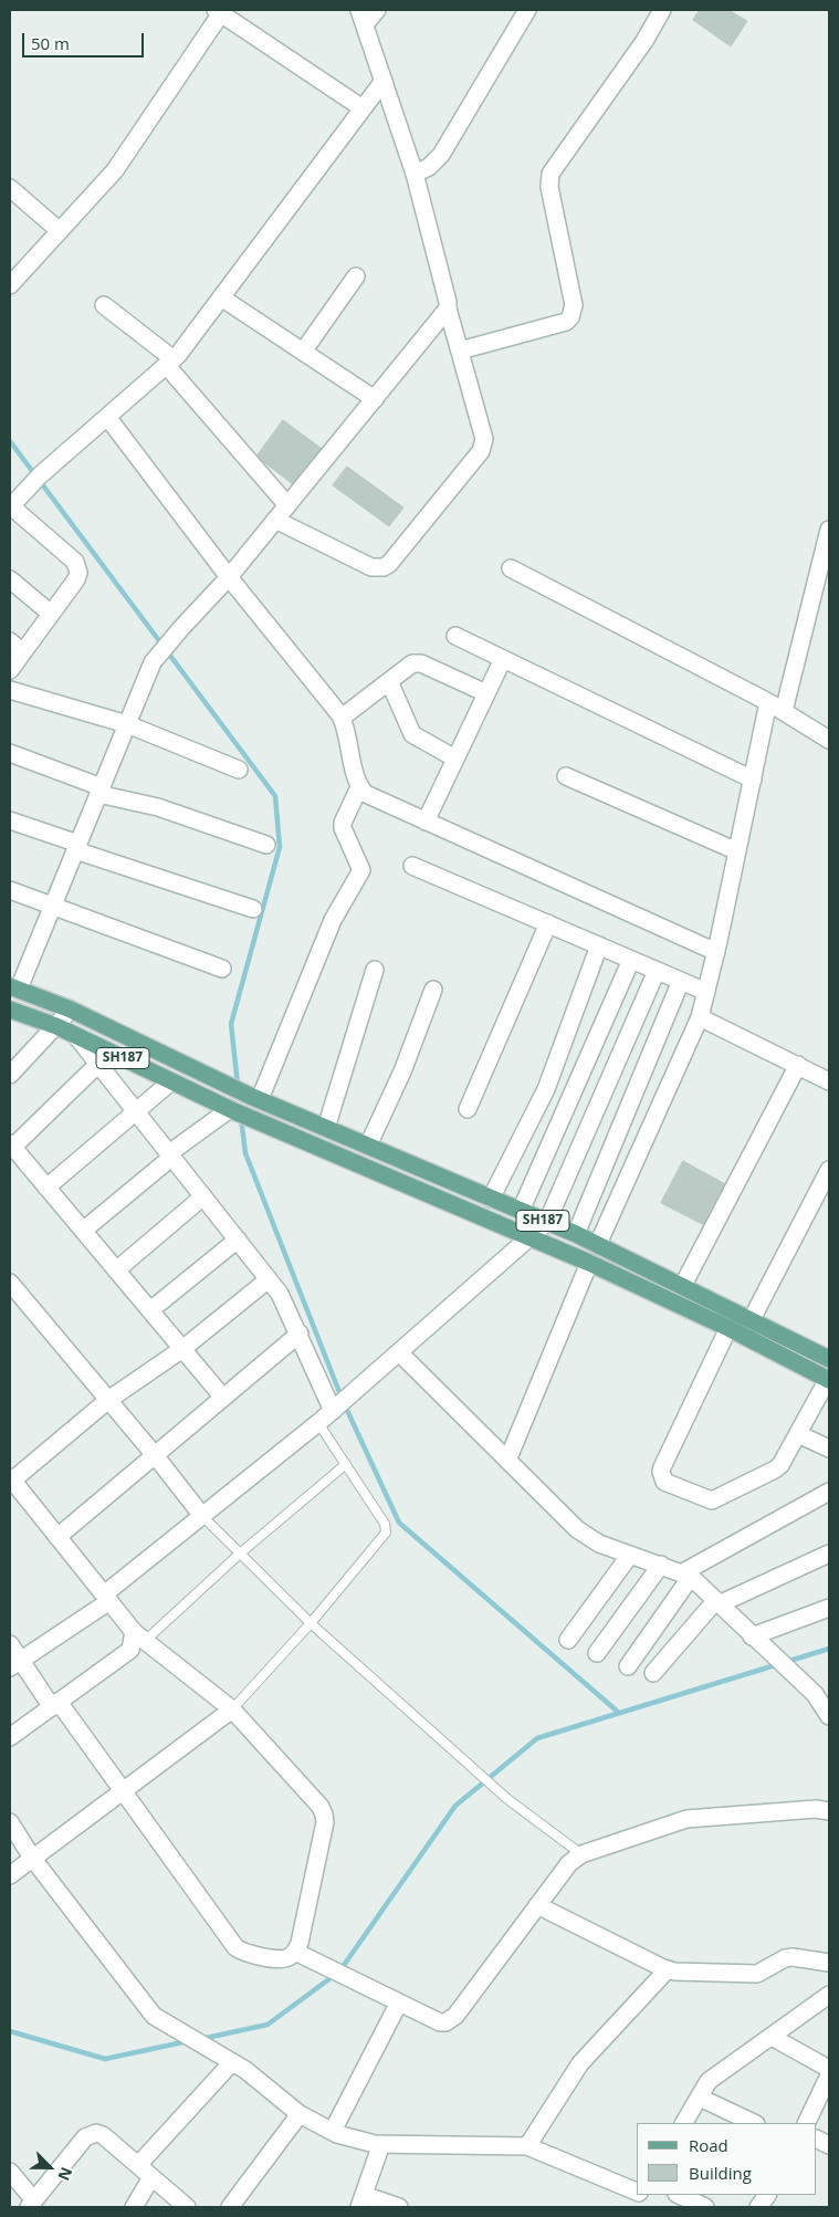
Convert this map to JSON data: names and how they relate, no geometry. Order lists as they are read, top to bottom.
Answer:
{
  "streets": {
    "main road": ["SH187"]
  },
  "legend": ["Road", "Building"],
  "scale_bar": "50 m",
  "north": "bottom right"
}
